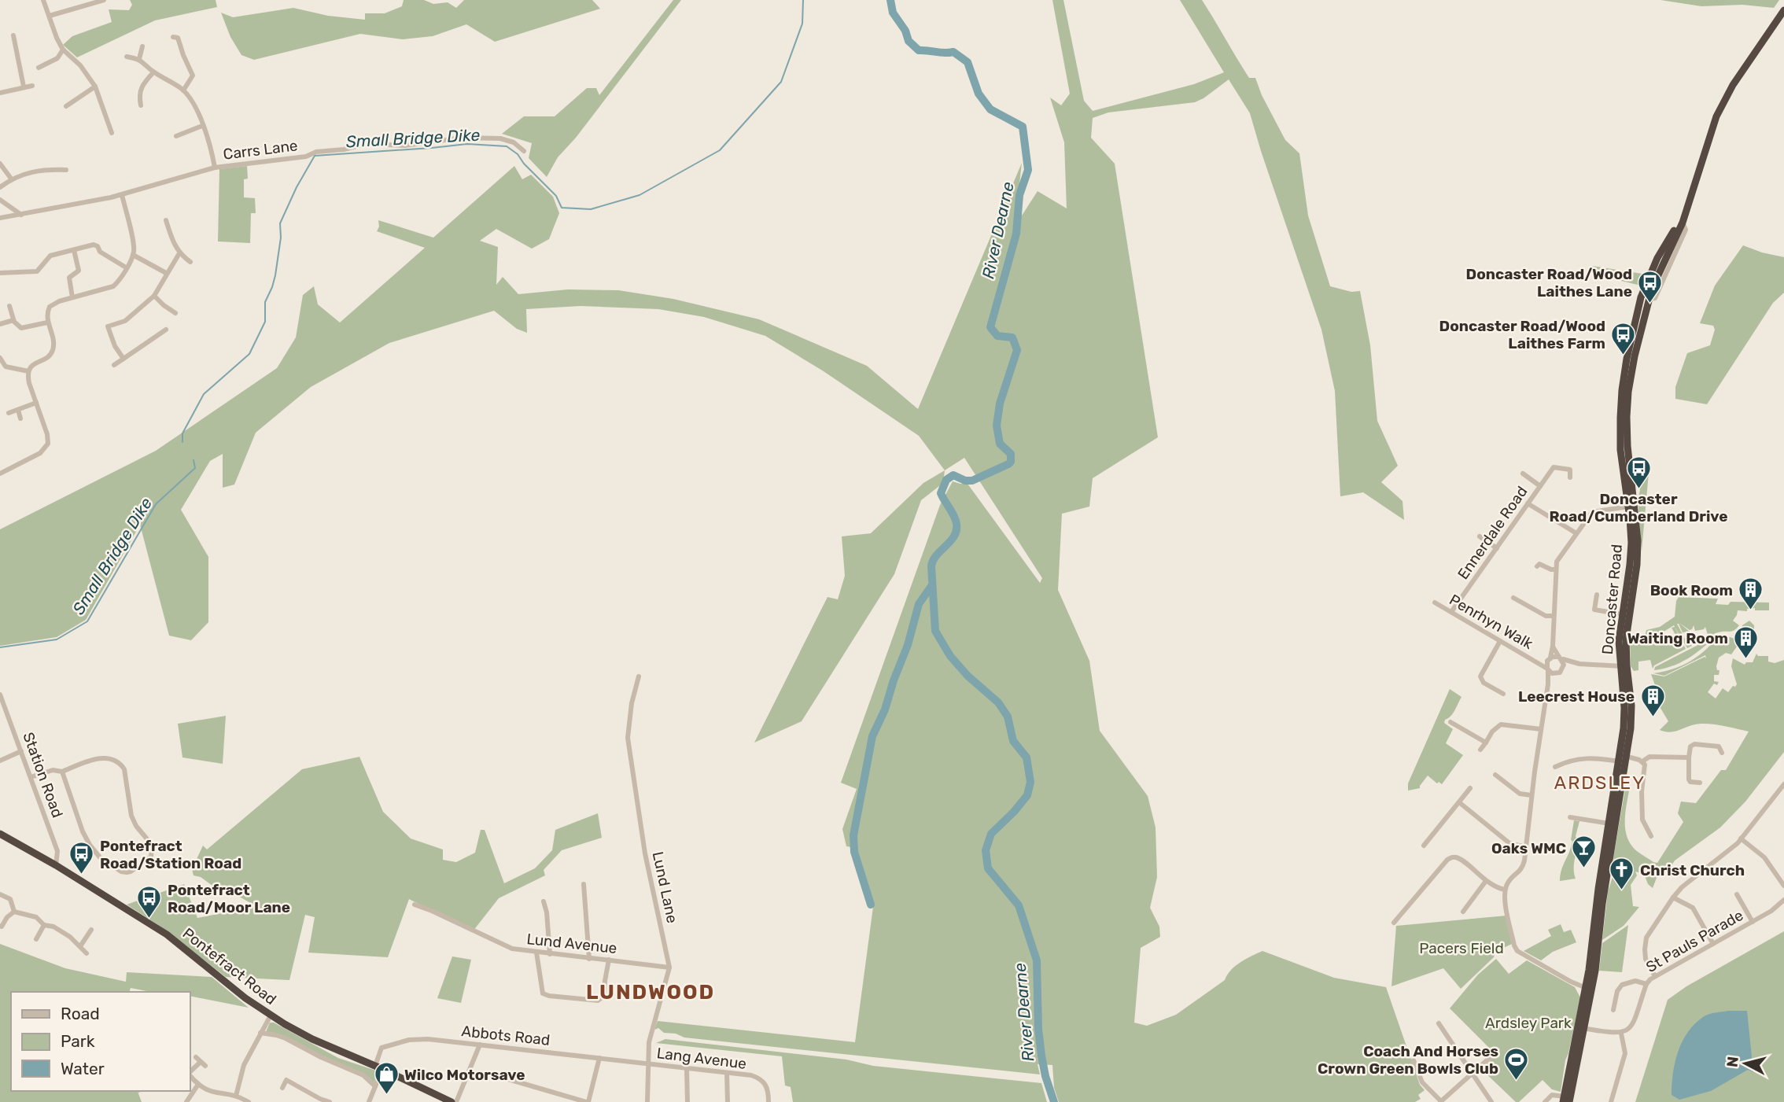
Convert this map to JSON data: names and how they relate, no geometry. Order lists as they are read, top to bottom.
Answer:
{
  "streets": {
    "highway": ["Doncaster Road", "Pontefract Road"],
    "street": [
      "Carrs Lane",
      "Ennerdale Road",
      "Penrhyn Walk",
      "Station Road",
      "Lund Lane",
      "St Pauls Parade",
      "Lund Avenue",
      "Abbots Road",
      "Lang Avenue"
    ]
  },
  "crossings": [
    ["Ennerdale Road", "Penrhyn Walk"],
    ["Station Road", "Pontefract Road"],
    ["Lund Lane", "Lund Avenue"],
    ["Lund Lane", "Abbots Road"],
    ["Lund Lane", "Lang Avenue"],
    ["Pontefract Road", "Abbots Road"],
    ["Abbots Road", "Lang Avenue"]
  ],
  "districts": ["ARDSLEY", "LUNDWOOD"],
  "water": ["Small Bridge Dike", "River Dearne"],
  "parks": ["Pacers Field", "Ardsley Park"],
  "places": {
    "bus stop": [
      "Doncaster Road/Wood Laithes Lane",
      "Doncaster Road/Wood Laithes Farm",
      "Doncaster Road/Cumberland Drive",
      "Pontefract Road/Station Road",
      "Pontefract Road/Moor Lane"
    ],
    "building": ["Book Room", "Waiting Room", "Leecrest House"],
    "bar": ["Oaks WMC"],
    "church": ["Christ Church"],
    "sports": ["Coach And Horses Crown Green Bowls Club"],
    "shop": ["Wilco Motorsave"]
  },
  "legend": ["Road", "Park", "Water"],
  "north": "left"
}
